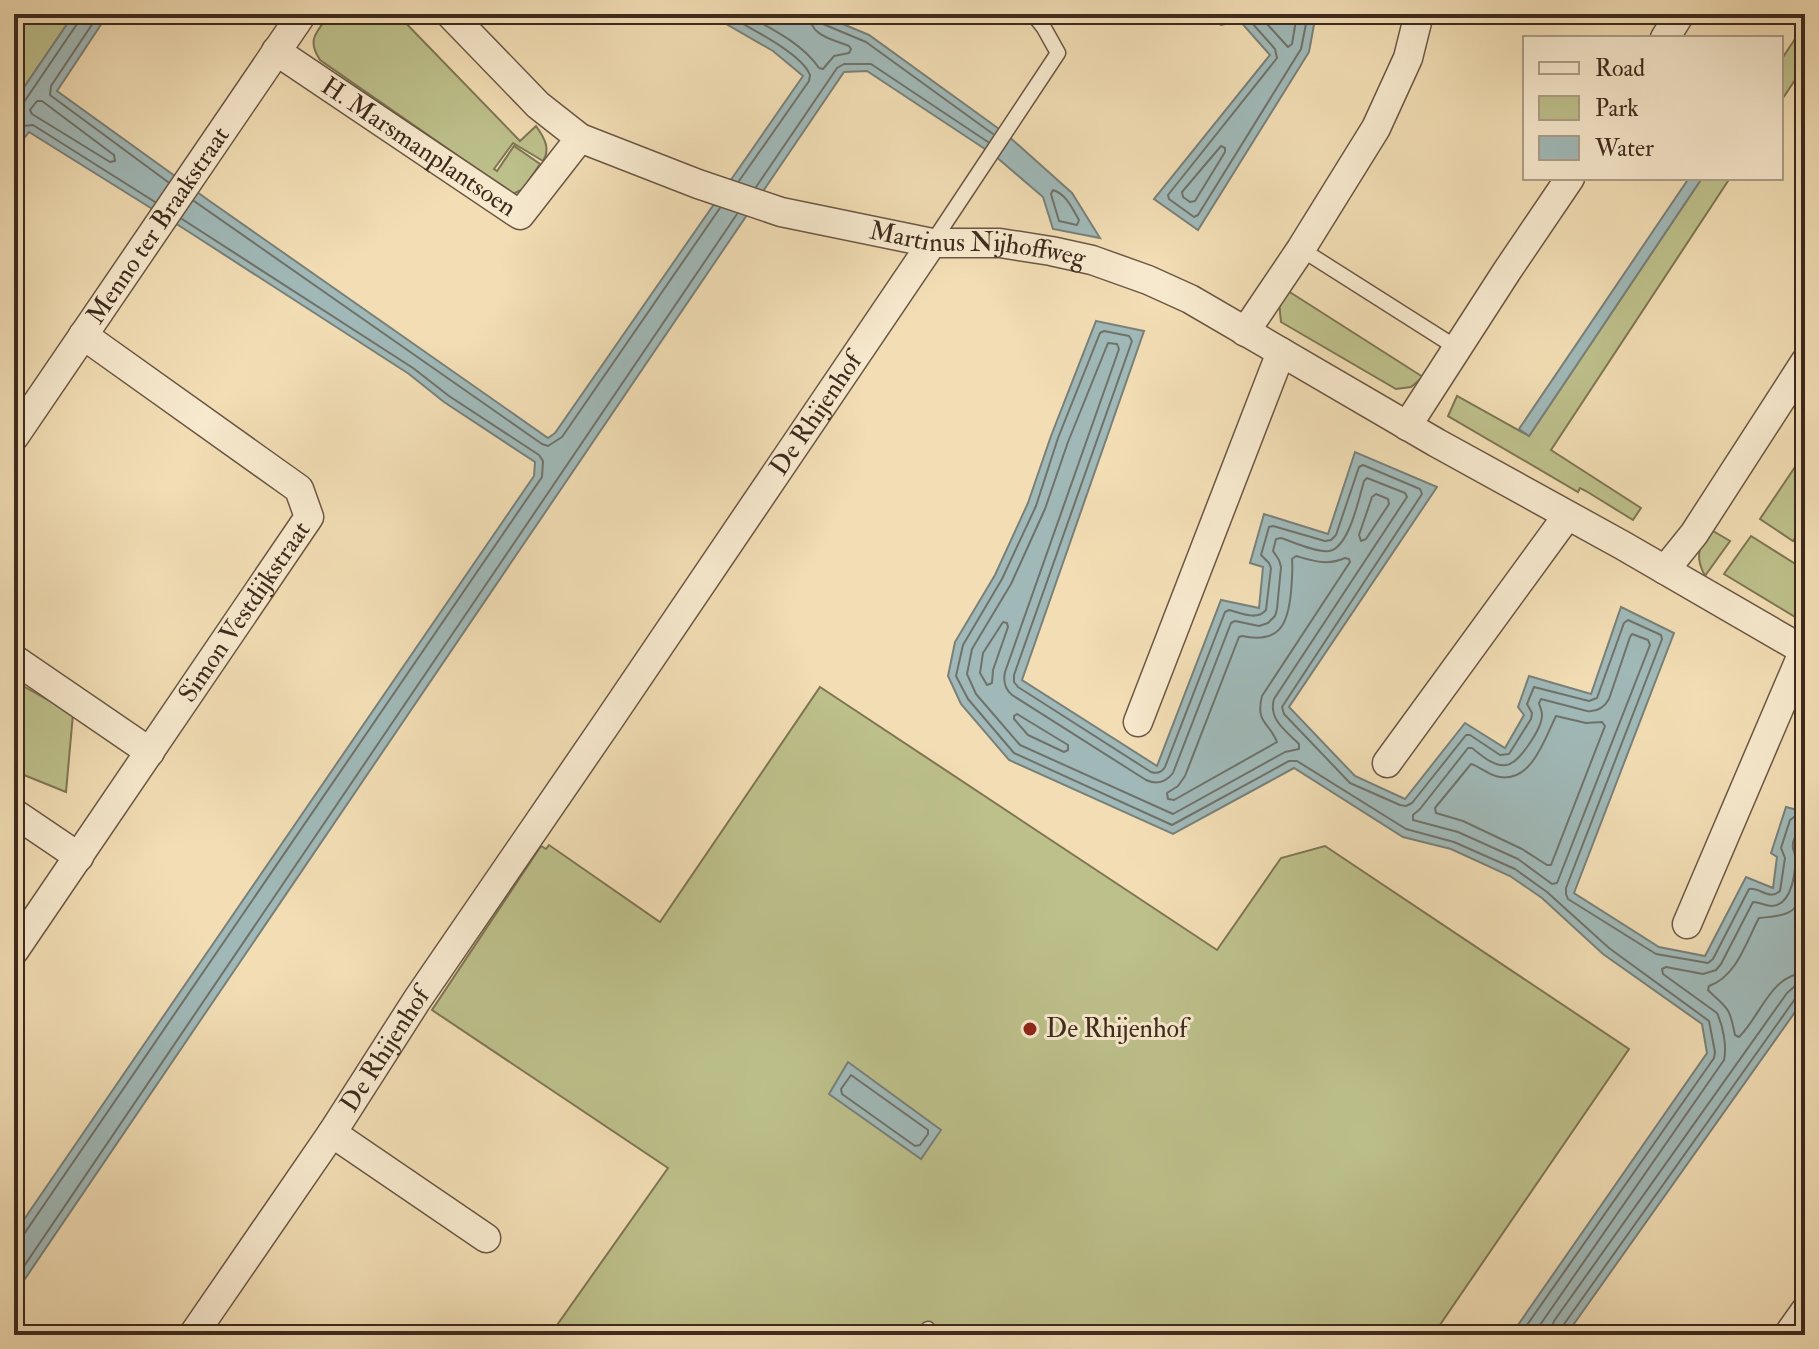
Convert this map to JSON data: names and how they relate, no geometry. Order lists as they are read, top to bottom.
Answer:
{
  "streets": {
    "street": [
      "H. Marsmanplantsoen",
      "Menno ter Braakstraat",
      "Martinus Nijhoffweg",
      "De Rhijenhof",
      "Simon Vestdijkstraat"
    ]
  },
  "crossings": [
    ["H. Marsmanplantsoen", "Menno ter Braakstraat"],
    ["H. Marsmanplantsoen", "Martinus Nijhoffweg"],
    ["Menno ter Braakstraat", "Simon Vestdijkstraat"],
    ["Martinus Nijhoffweg", "De Rhijenhof"]
  ],
  "places": ["De Rhijenhof"],
  "legend": ["Road", "Park", "Water"]
}
